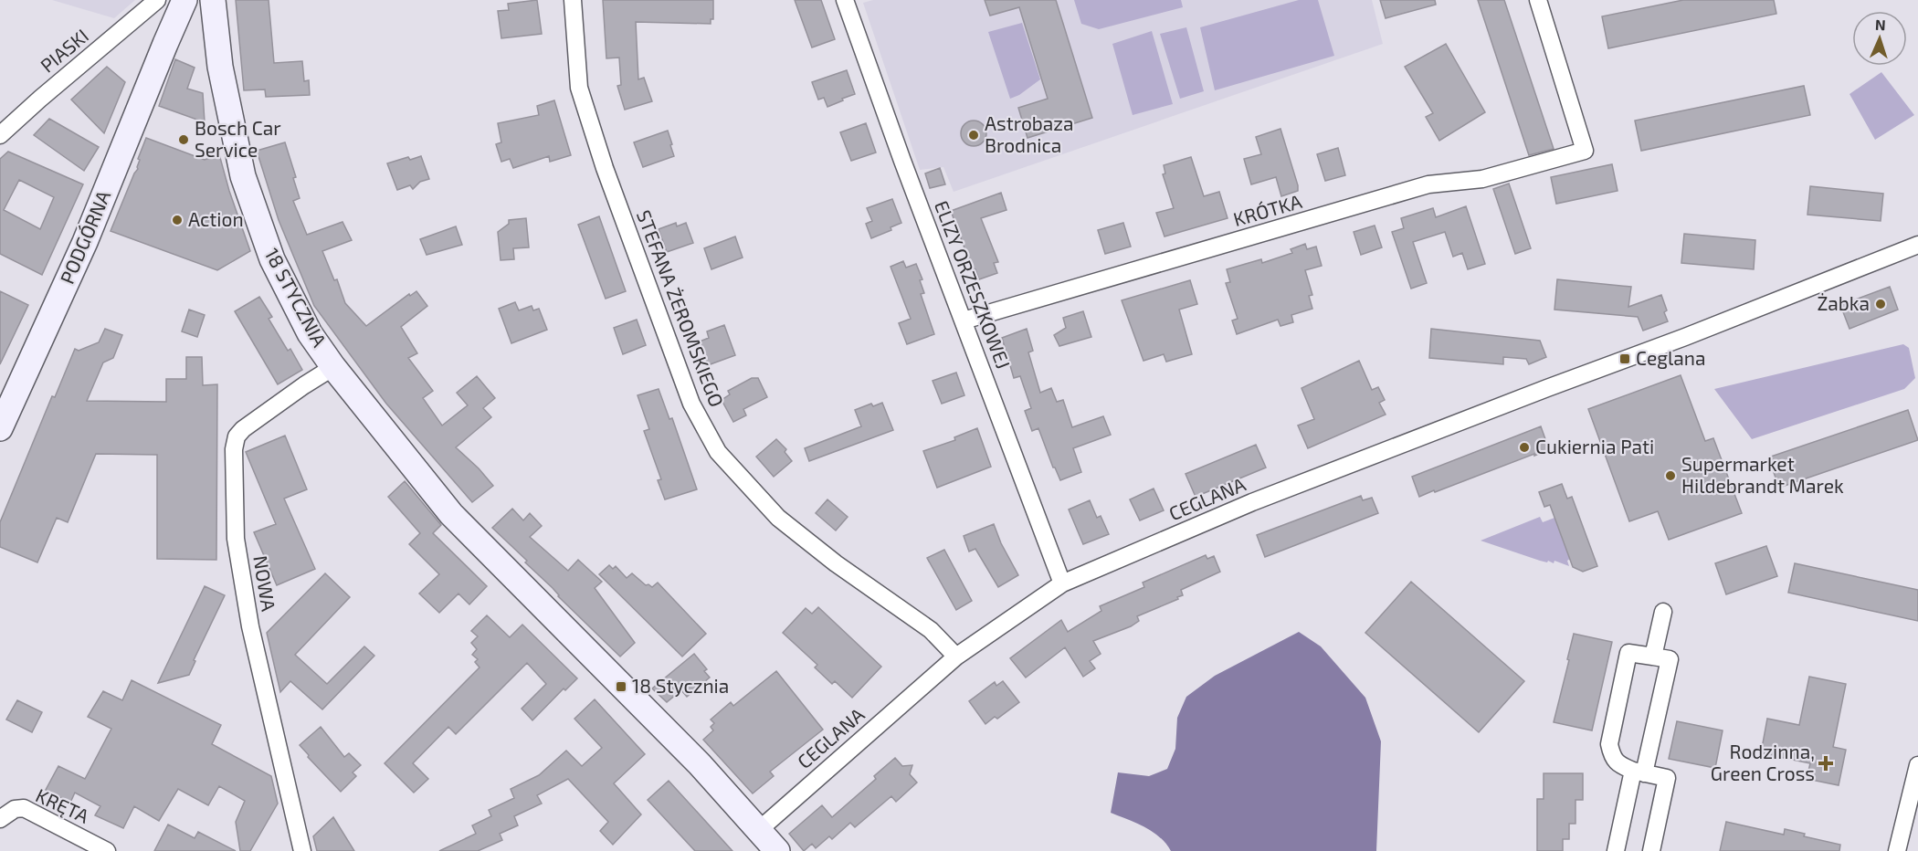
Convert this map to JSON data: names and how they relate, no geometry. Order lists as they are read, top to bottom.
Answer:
{
  "streets": {
    "street": [
      "PIASKI",
      "KRÓTKA",
      "PODGÓRNA",
      "ELIZY ORZESZKOWEJ",
      "18 STYCZNIA",
      "STEFANA ŻEROMSKIEGO",
      "CEGLANA",
      "NOWA",
      "KRĘTA"
    ]
  },
  "crossings": [
    ["KRÓTKA", "ELIZY ORZESZKOWEJ"],
    ["PODGÓRNA", "18 STYCZNIA"],
    ["ELIZY ORZESZKOWEJ", "CEGLANA"],
    ["18 STYCZNIA", "CEGLANA"],
    ["18 STYCZNIA", "NOWA"],
    ["STEFANA ŻEROMSKIEGO", "CEGLANA"]
  ],
  "places": {
    "other": [
      "Astrobaza Brodnica",
      "Bosch Car Service",
      "Action",
      "Żabka",
      "Cukiernia Pati",
      "Supermarket Hildebrandt Marek"
    ],
    "transit": ["Ceglana", "18 Stycznia"],
    "health": ["Rodzinna, Green Cross"]
  },
  "north": "top"
}
